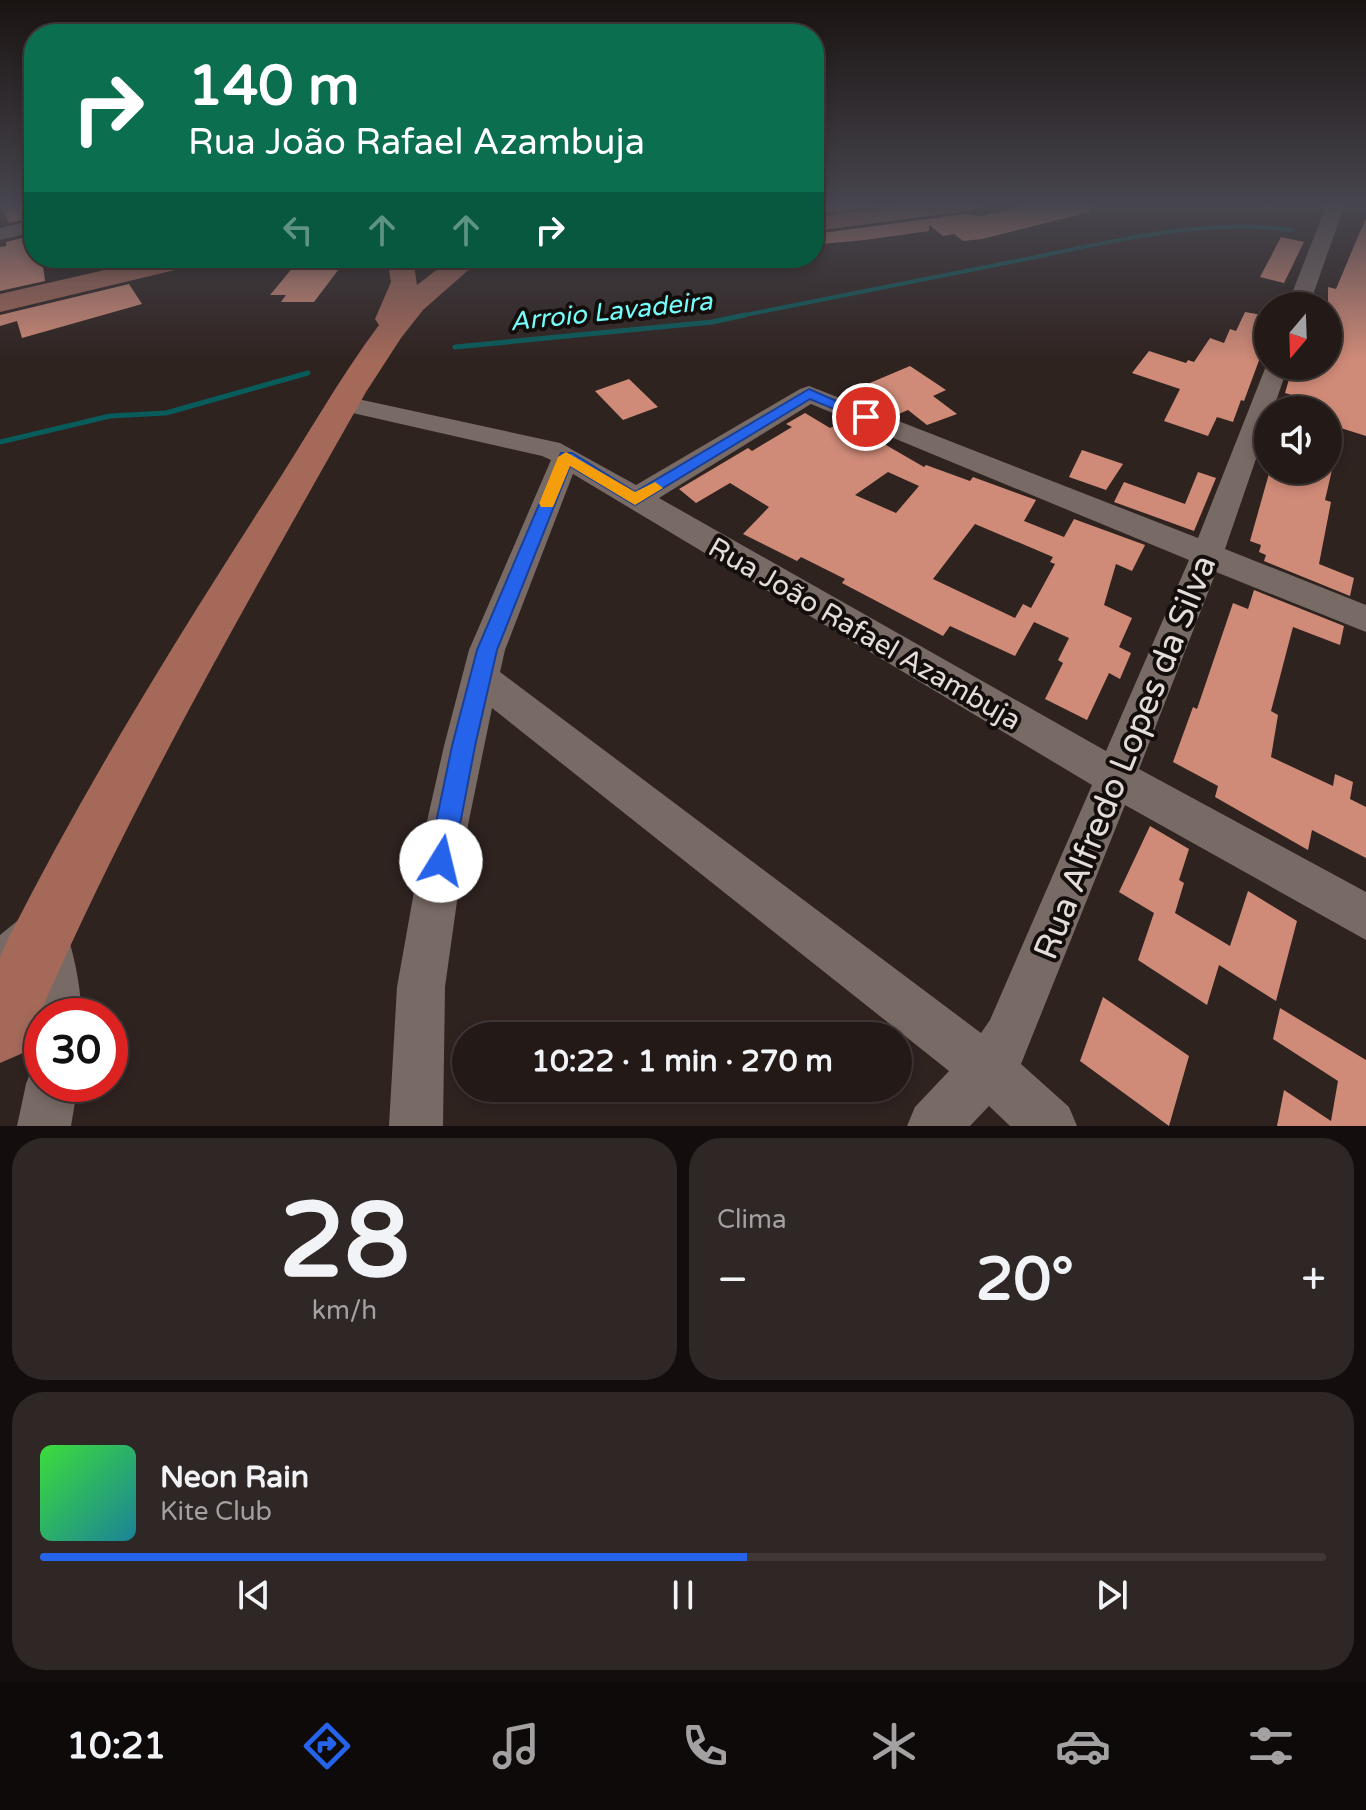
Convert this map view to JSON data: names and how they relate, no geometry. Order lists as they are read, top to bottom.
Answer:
{
  "streets": {
    "street": ["Rua João Rafael Azambuja", "Rua Alfredo Lopes da Silva"]
  },
  "crossings": [
    ["Rua João Rafael Azambuja", "Rua Alfredo Lopes da Silva"]
  ],
  "water": ["Arroio Lavadeira"],
  "north": "bottom",
  "page": {
    "turn": ["140 m", "Rua João Rafael Azambuja"],
    "limit": "30",
    "trip": "10:22 · 1 min · 270 m",
    "tile": [
      ["28", "km/h"],
      "Clima"
    ],
    "heat": ["−", "20°", "+"],
    "song": ["Neon Rain", "Kite Club"],
    "tabs": "10:21"
  }
}
